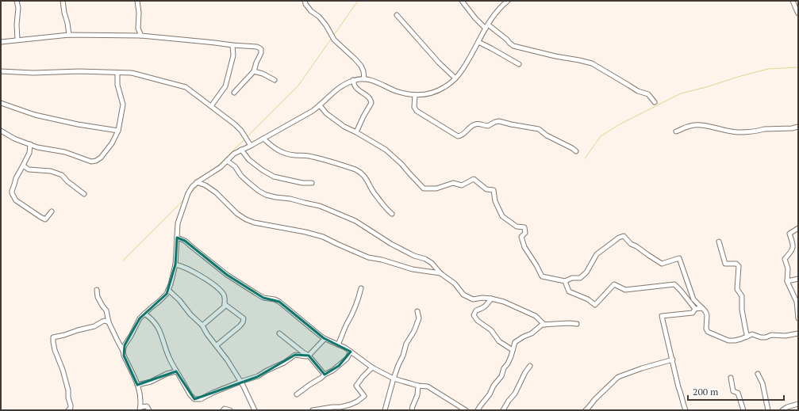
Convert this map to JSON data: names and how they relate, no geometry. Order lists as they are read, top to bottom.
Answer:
{
  "scale_bar": "200 m"
}
